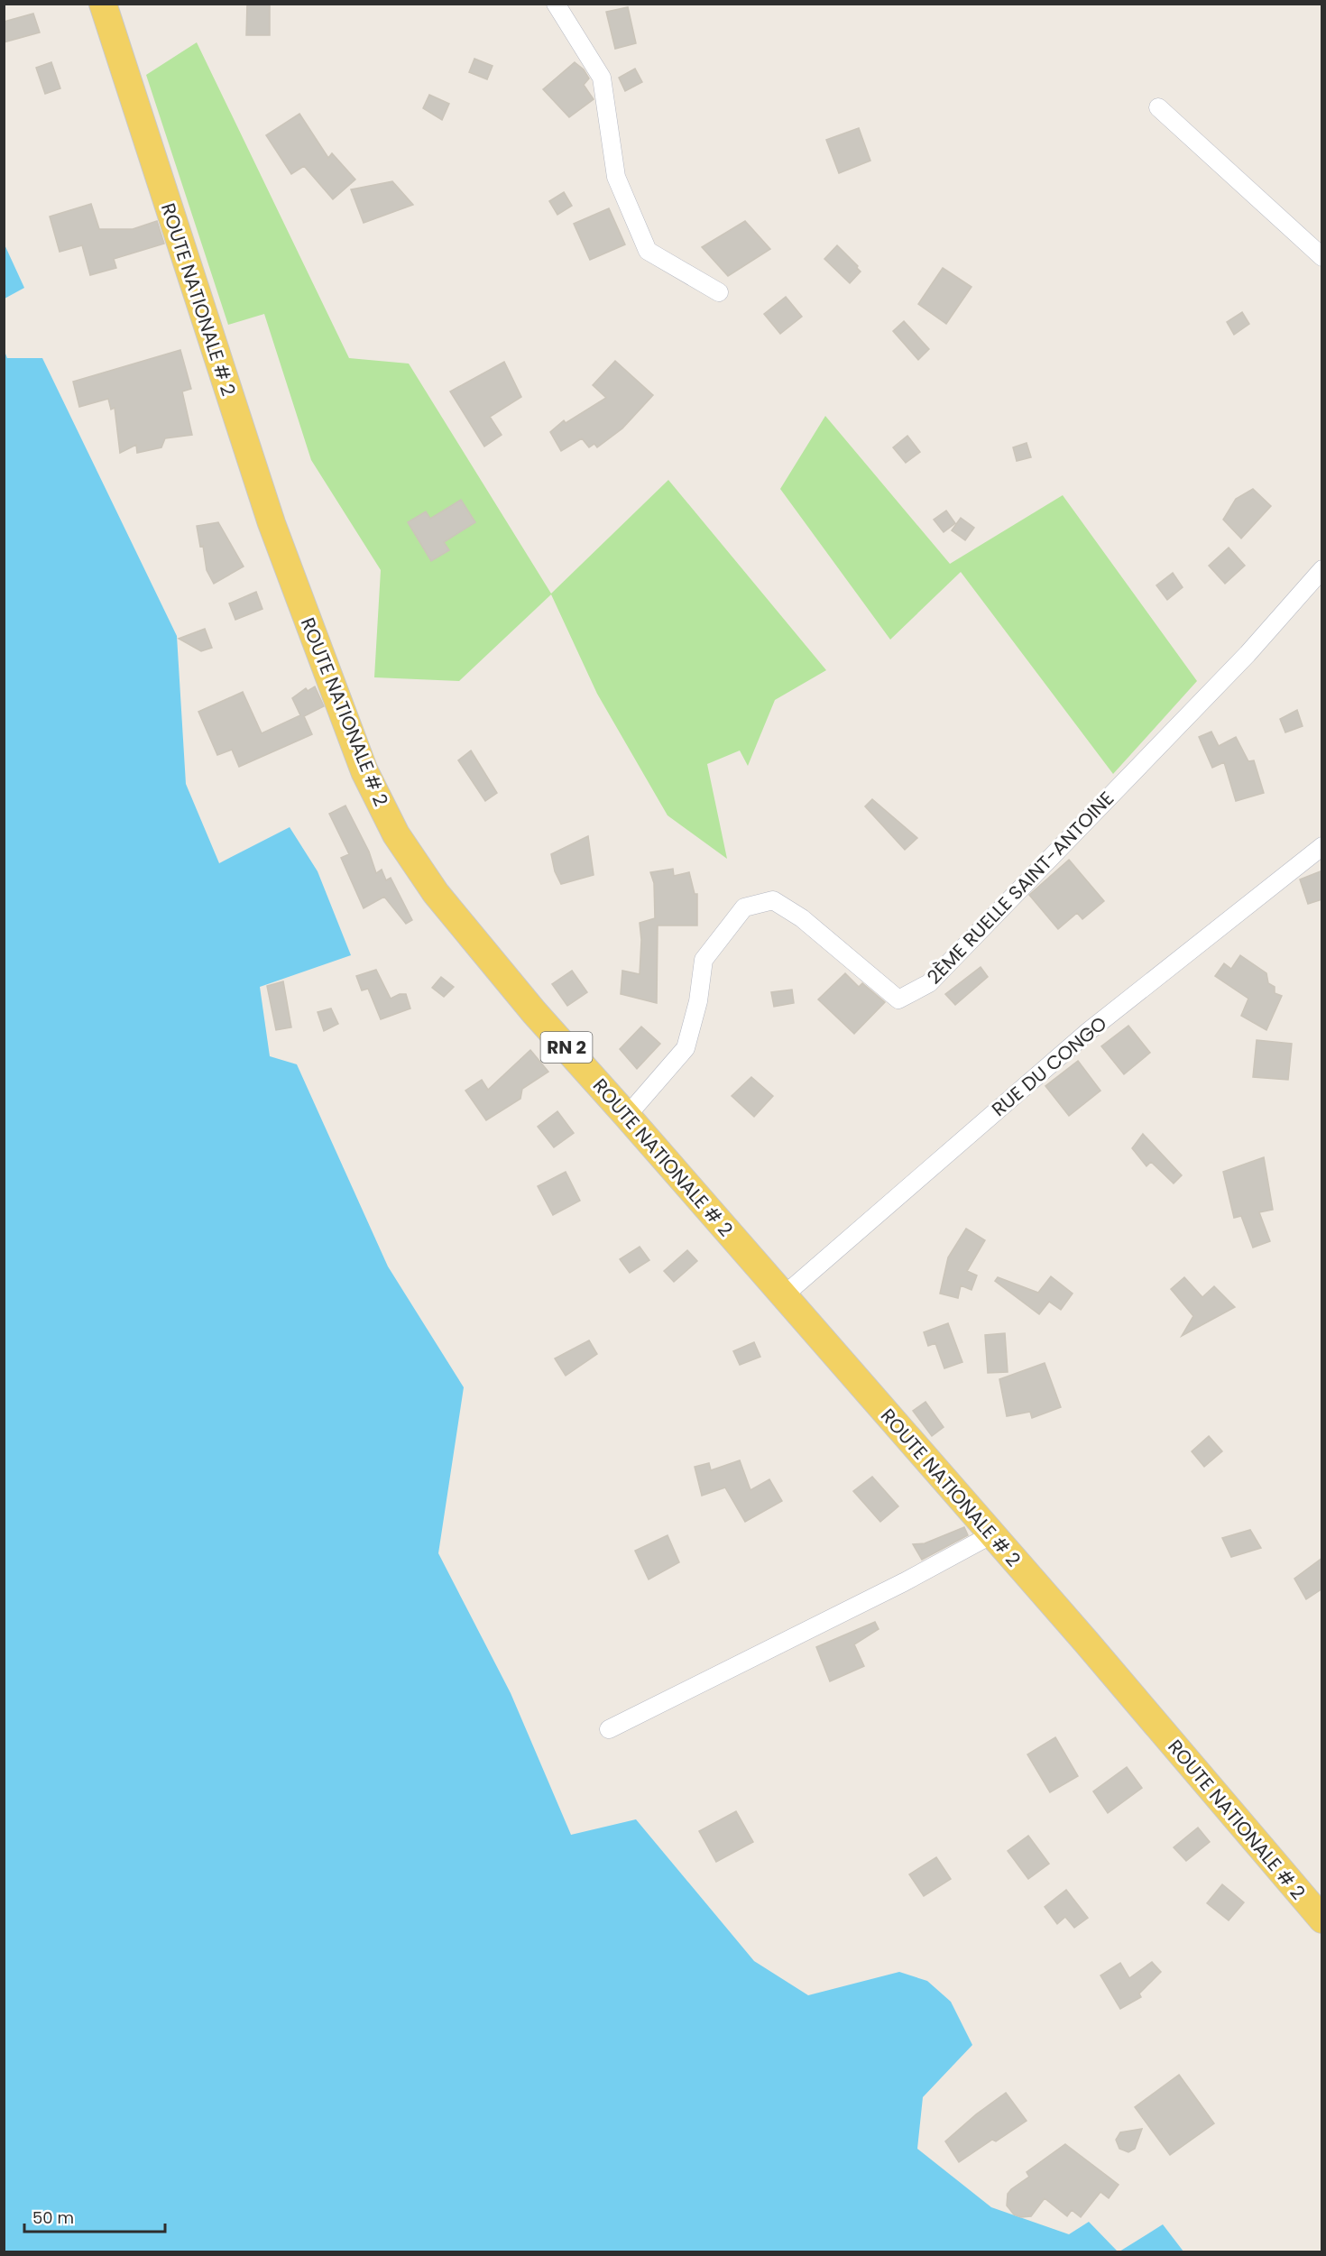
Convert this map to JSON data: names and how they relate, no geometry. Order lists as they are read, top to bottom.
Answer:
{
  "streets": {
    "main road": ["ROUTE NATIONALE # 2", "RN 2"],
    "street": ["2ÈME RUELLE SAINT-ANTOINE", "RUE DU CONGO"]
  },
  "crossings": [
    ["ROUTE NATIONALE # 2", "2ÈME RUELLE SAINT-ANTOINE"],
    ["ROUTE NATIONALE # 2", "RUE DU CONGO"]
  ],
  "scale_bar": "50 m"
}
